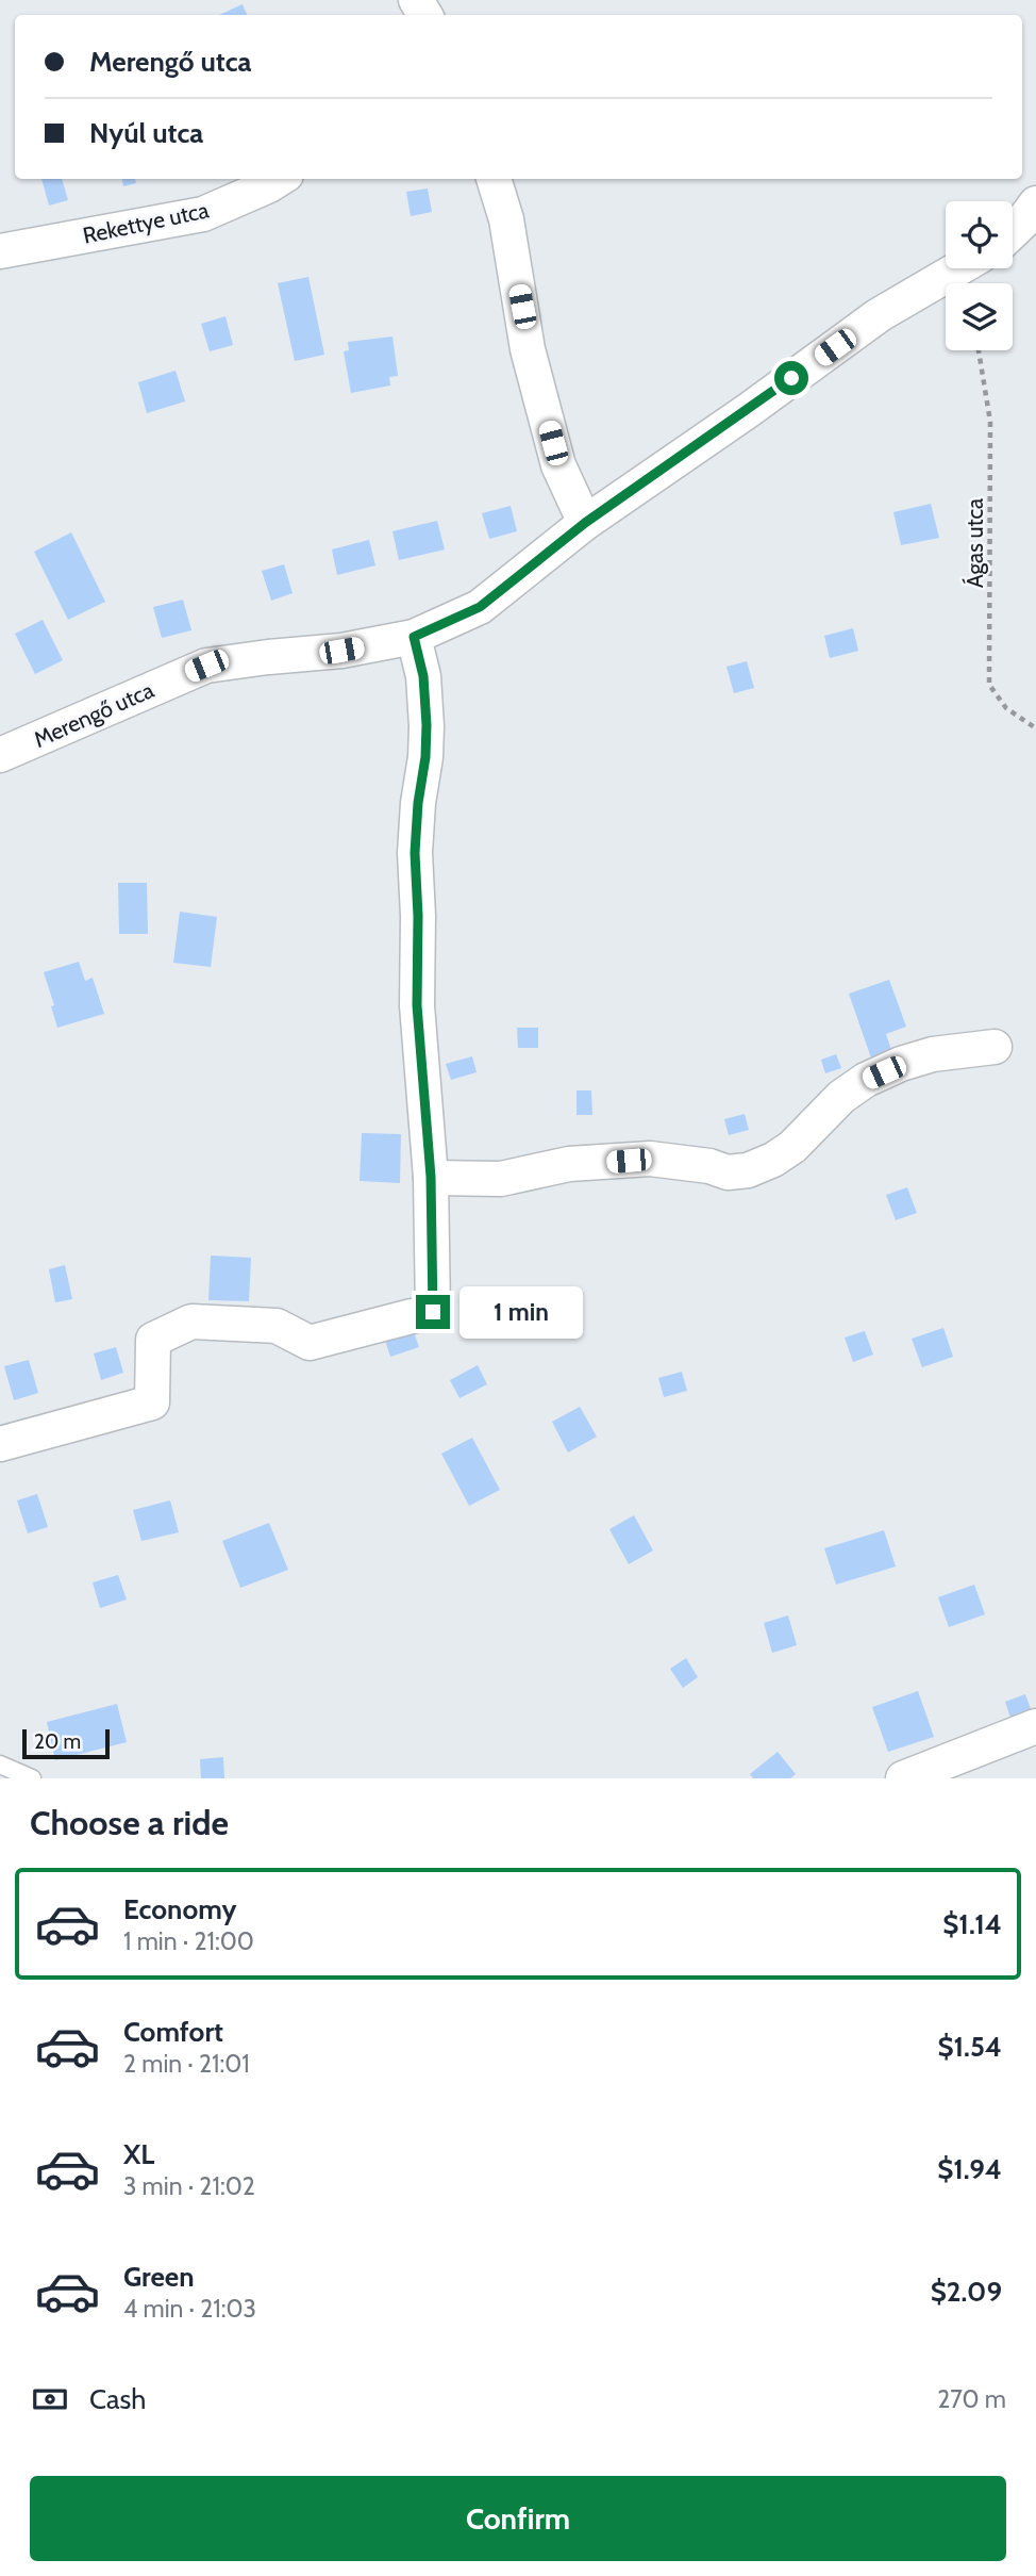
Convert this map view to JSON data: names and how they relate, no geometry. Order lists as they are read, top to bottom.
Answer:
{
  "streets": {
    "street": ["Rekettye utca", "Merengő utca"],
    "path": ["Ágas utca"]
  },
  "scale_bar": "20 m",
  "page": {
    "banner": ["Merengő utca", "Nyúl utca"],
    "bubble": "1 min",
    "scale": "20 m",
    "heading": "Choose a ride",
    "list": [
      {
        "name": "Economy",
        "note": "1 min · 21:00",
        "value": "$1.14"
      },
      {
        "name": "Comfort",
        "note": "2 min · 21:01",
        "value": "$1.54"
      },
      {
        "name": "XL",
        "note": "3 min · 21:02",
        "value": "$1.94"
      },
      {
        "name": "Green",
        "note": "4 min · 21:03",
        "value": "$2.09"
      }
    ],
    "pay": ["Cash", "270 m"],
    "buttons": "Confirm"
  }
}
